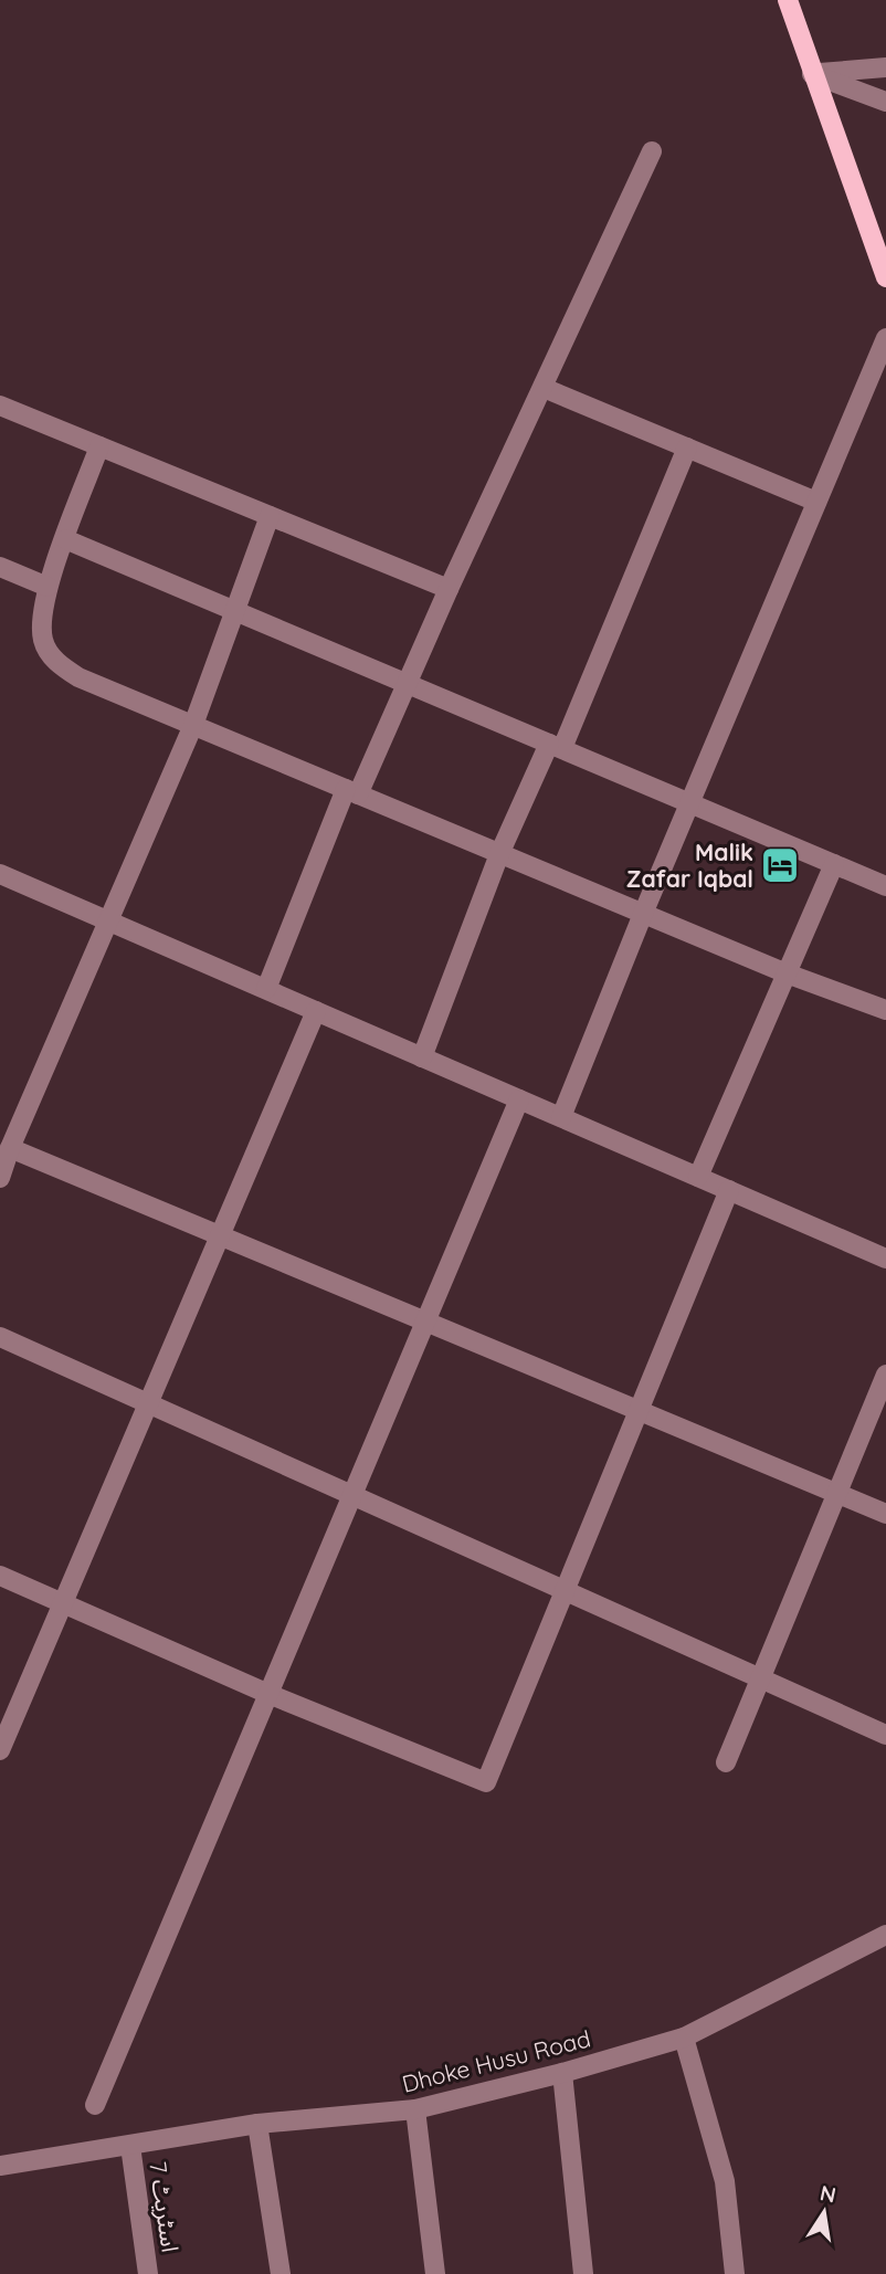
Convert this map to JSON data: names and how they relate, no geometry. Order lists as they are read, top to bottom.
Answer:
{
  "streets": {
    "street": ["Dhoke Husu Road", "اسٹریٹ 7"]
  },
  "crossings": [
    ["Dhoke Husu Road", "اسٹریٹ 7"]
  ],
  "places": {
    "hotel": ["Malik Zafar Iqbal"]
  },
  "north": "top"
}
